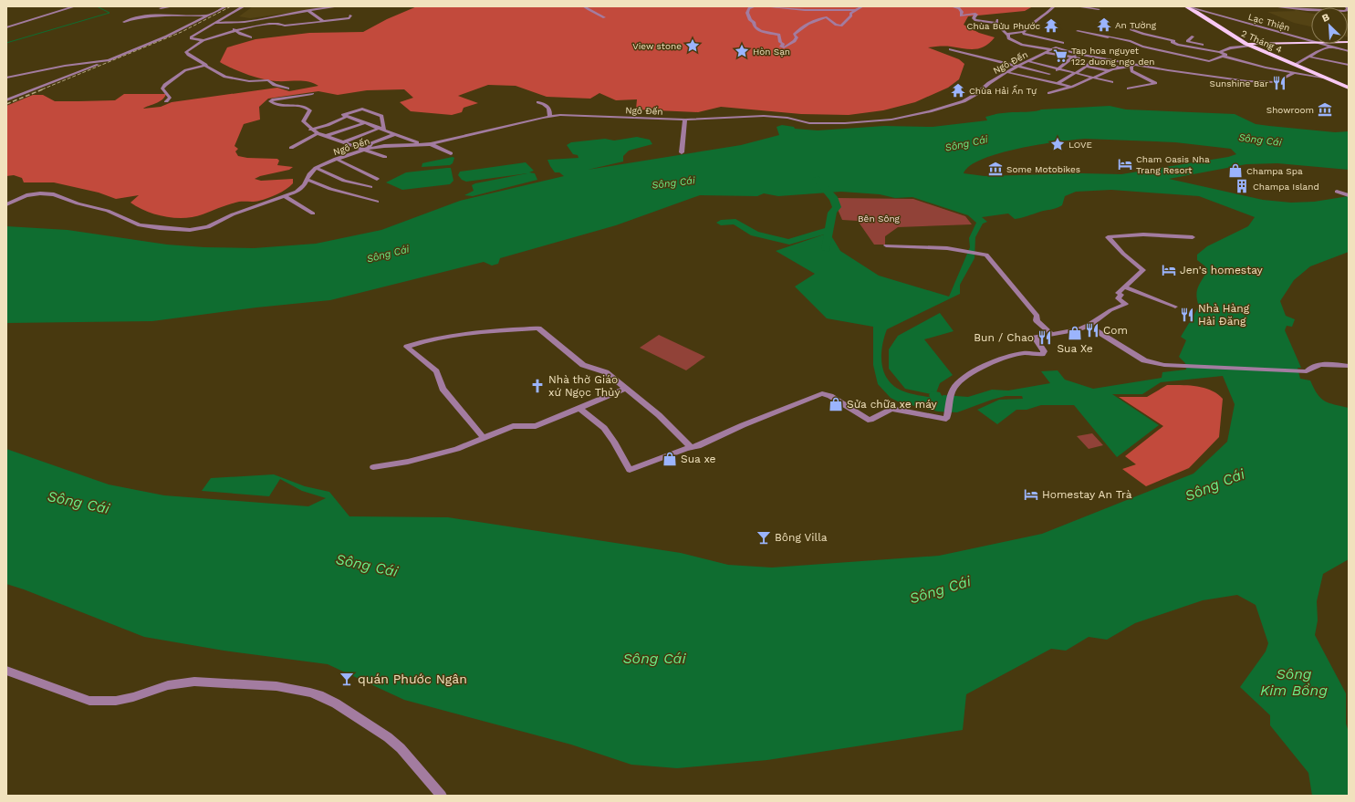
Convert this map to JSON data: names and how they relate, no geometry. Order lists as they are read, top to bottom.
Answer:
{
  "streets": {
    "main road": ["2 Tháng 4"],
    "street": ["Lạc Thiện", "Ngô Đến"]
  },
  "crossings": [
    ["Lạc Thiện", "2 Tháng 4"]
  ],
  "water": ["Sông Cái", "Sông Kim Bồng"],
  "parks": ["Bên Sông"],
  "places": {
    "temple": ["An Tường", "Chùa Bửu Phước", "Chùa Hải Ấn Tự"],
    "place": ["View stone", "Hòn Sạn", "LOVE"],
    "supermarket": ["Tap hoa nguyet 122 duong ngo den"],
    "restaurant": [
      "Sunshine Bar",
      "Nhà Hàng Hải Đăng",
      "Com",
      "Bun / Chao"
    ],
    "museum": ["Showroom", "Some Motobikes"],
    "hotel": ["Cham Oasis Nha Trang Resort", "Jen's homestay", "Homestay An Trà"],
    "shop": [
      "Champa Spa",
      "Sua Xe",
      "Sửa chữa xe máy",
      "Sua xe"
    ],
    "building": ["Champa Island"],
    "church": ["Nhà thờ Giáo xứ Ngọc Thủy"],
    "bar": ["Bông Villa", "quán Phước Ngân"]
  },
  "north": "top left"
}
